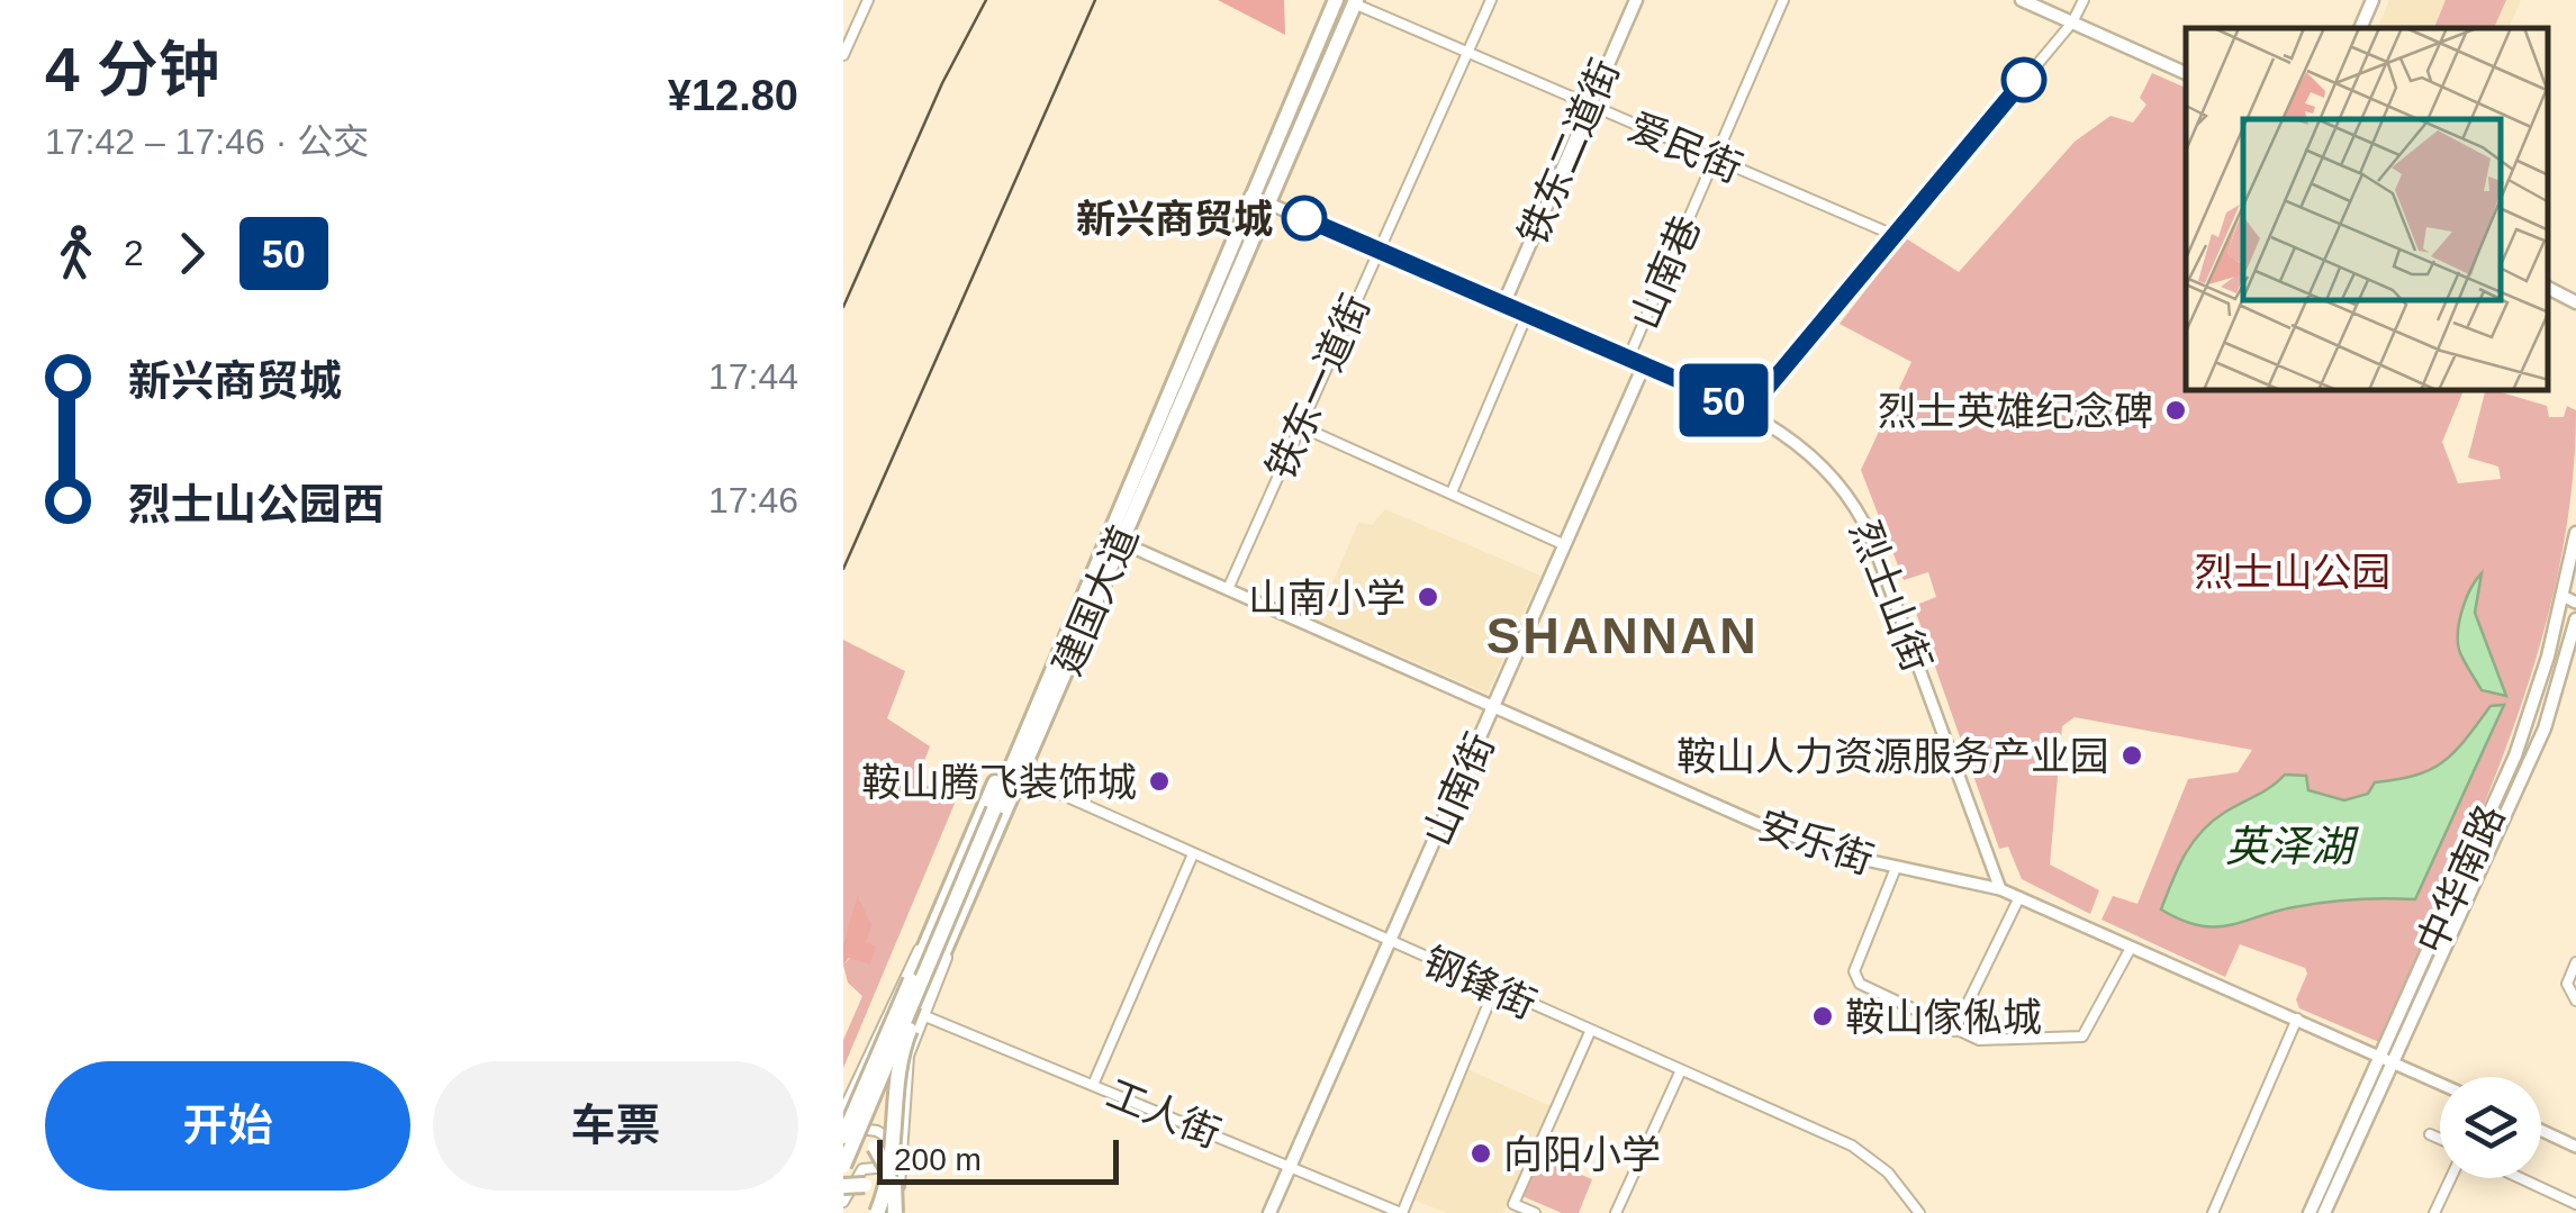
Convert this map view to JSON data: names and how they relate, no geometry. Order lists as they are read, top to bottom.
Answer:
{
  "streets": {
    "highway": ["建国大道"],
    "main road": [
      "铁东二道街",
      "烈士山街",
      "山南街",
      "中华南路"
    ],
    "street": [
      "爱民街",
      "山南巷",
      "铁东一道街",
      "安乐街",
      "钢锋街",
      "工人街"
    ]
  },
  "crossings": [
    ["爱民街", "铁东二道街"],
    ["爱民街", "山南巷"],
    ["爱民街", "铁东一道街"],
    ["爱民街", "建国大道"],
    ["铁东二道街", "烈士山街"],
    ["山南巷", "烈士山街"],
    ["铁东一道街", "烈士山街"],
    ["铁东一道街", "安乐街"],
    ["烈士山街", "建国大道"],
    ["烈士山街", "山南街"],
    ["烈士山街", "安乐街"],
    ["建国大道", "安乐街"],
    ["建国大道", "钢锋街"],
    ["建国大道", "工人街"],
    ["山南街", "安乐街"],
    ["山南街", "钢锋街"],
    ["山南街", "工人街"],
    ["安乐街", "中华南路"]
  ],
  "districts": ["SHANNAN"],
  "water": ["英泽湖"],
  "parks": ["烈士山公园"],
  "places": [
    "新兴商贸城",
    "烈士英雄纪念碑",
    "山南小学",
    "鞍山人力资源服务产业园",
    "鞍山腾飞装饰城",
    "鞍山傢俬城",
    "向阳小学"
  ],
  "lines": ["bus line 50"],
  "scale_bar": "200 m",
  "page": {
    "heading": ["4 分钟", "17:42 – 17:46 · 公交", "¥12.80"],
    "on_map": "50",
    "legs": ["2", "50"],
    "list": [
      {
        "name": "新兴商贸城",
        "value": "17:44"
      },
      {
        "name": "烈士山公园西",
        "value": "17:46"
      }
    ],
    "buttons": ["开始", "车票"],
    "scale": "200 m"
  }
}
